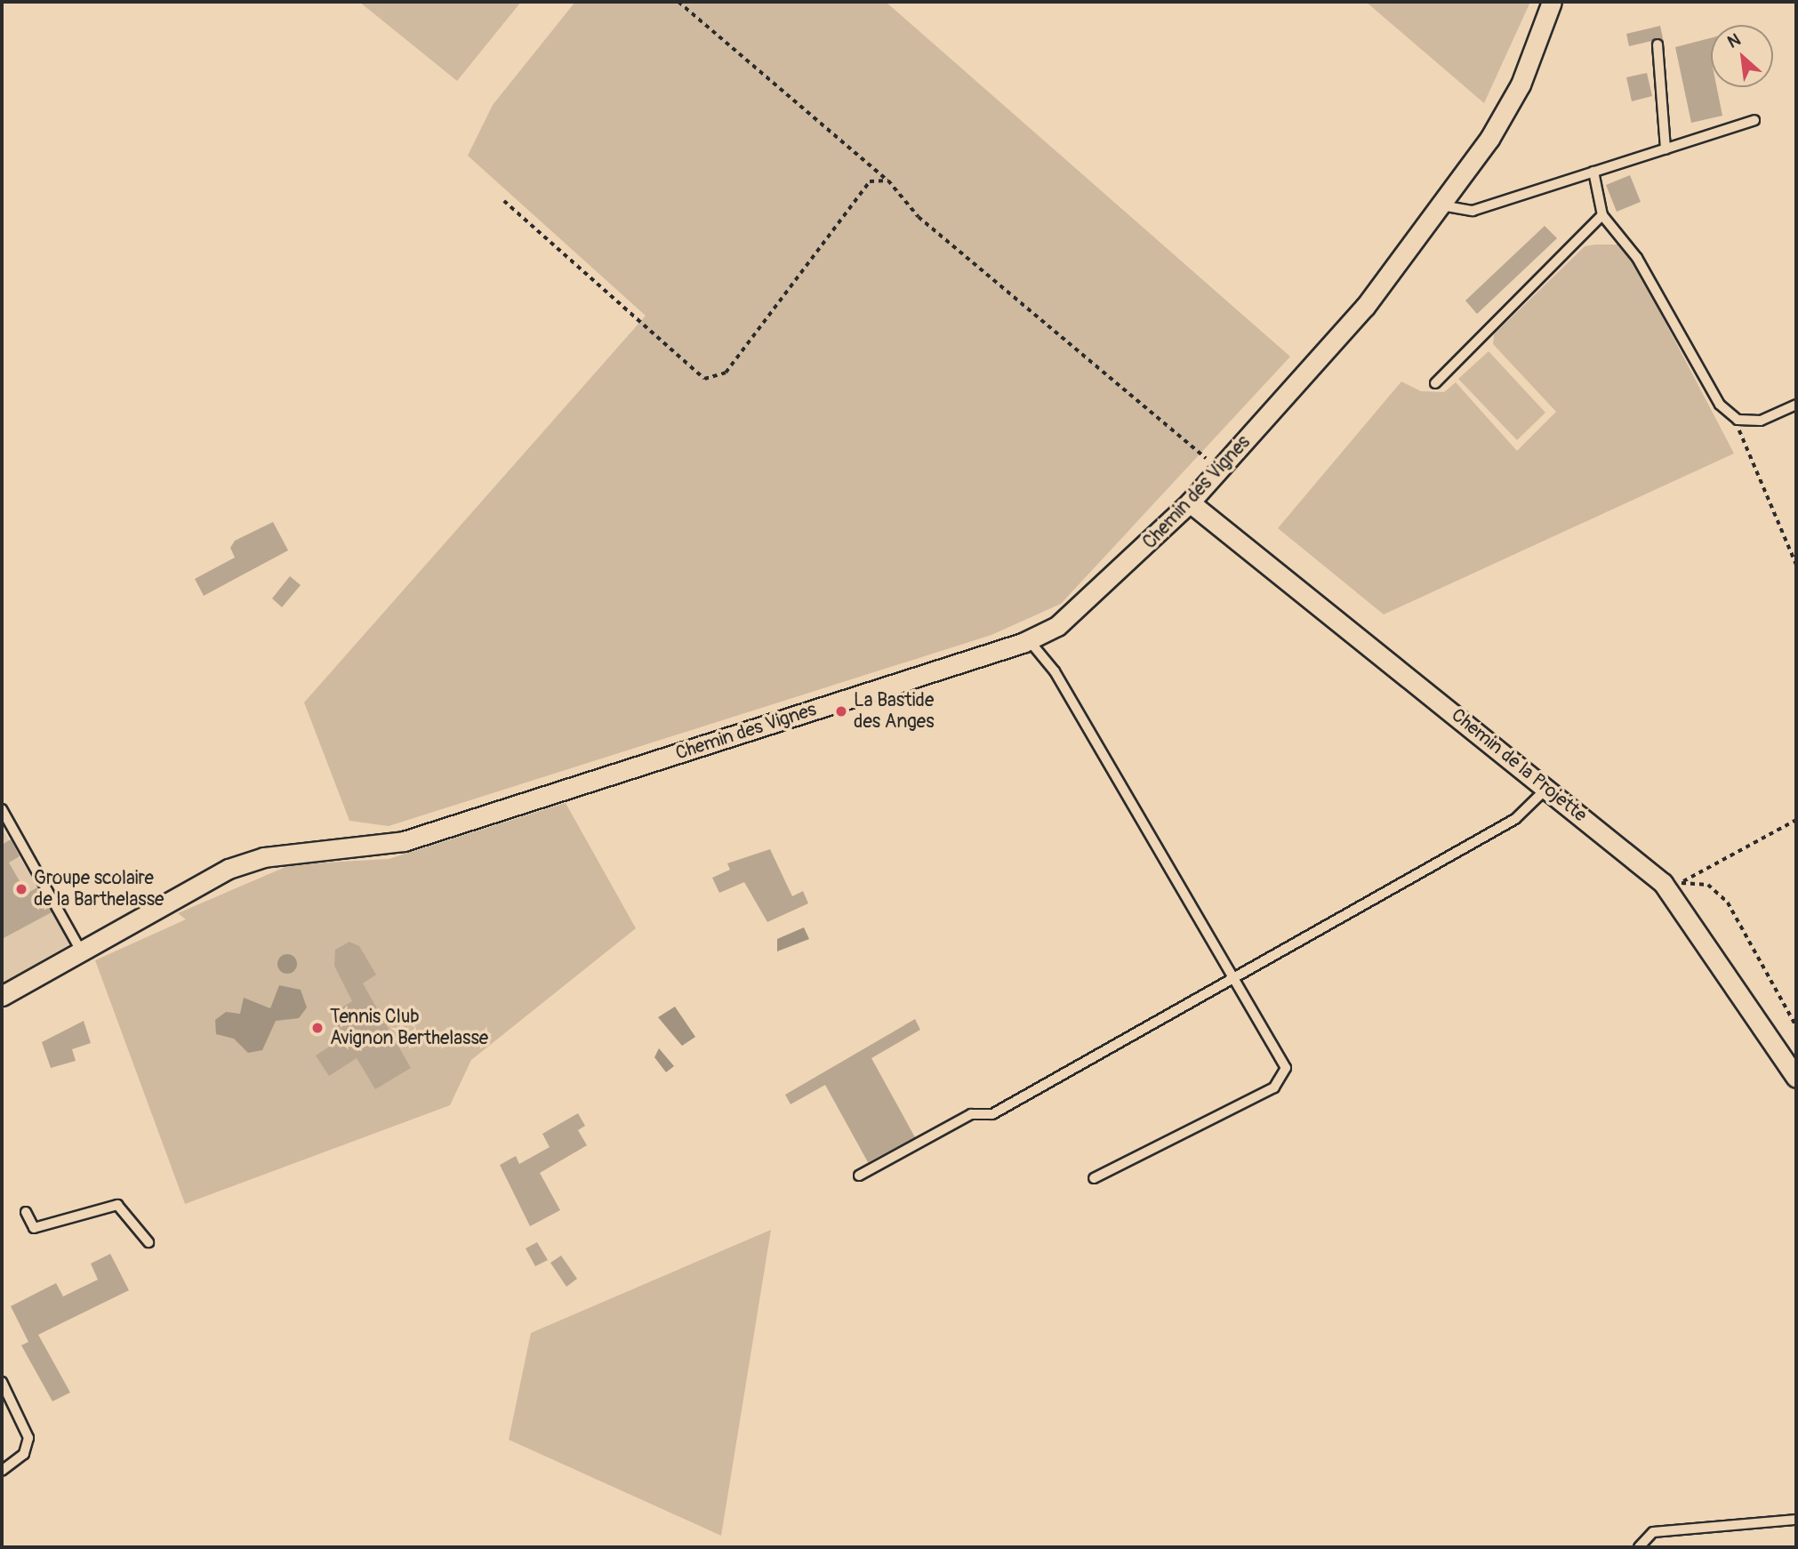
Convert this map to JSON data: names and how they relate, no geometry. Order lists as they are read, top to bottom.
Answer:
{
  "streets": {
    "street": ["Chemin des Vignes", "Chemin de la Projette"]
  },
  "crossings": [
    ["Chemin des Vignes", "Chemin de la Projette"]
  ],
  "places": ["La Bastide des Anges", "Groupe scolaire de la Barthelasse", "Tennis Club Avignon Berthelasse"],
  "north": "top left"
}
